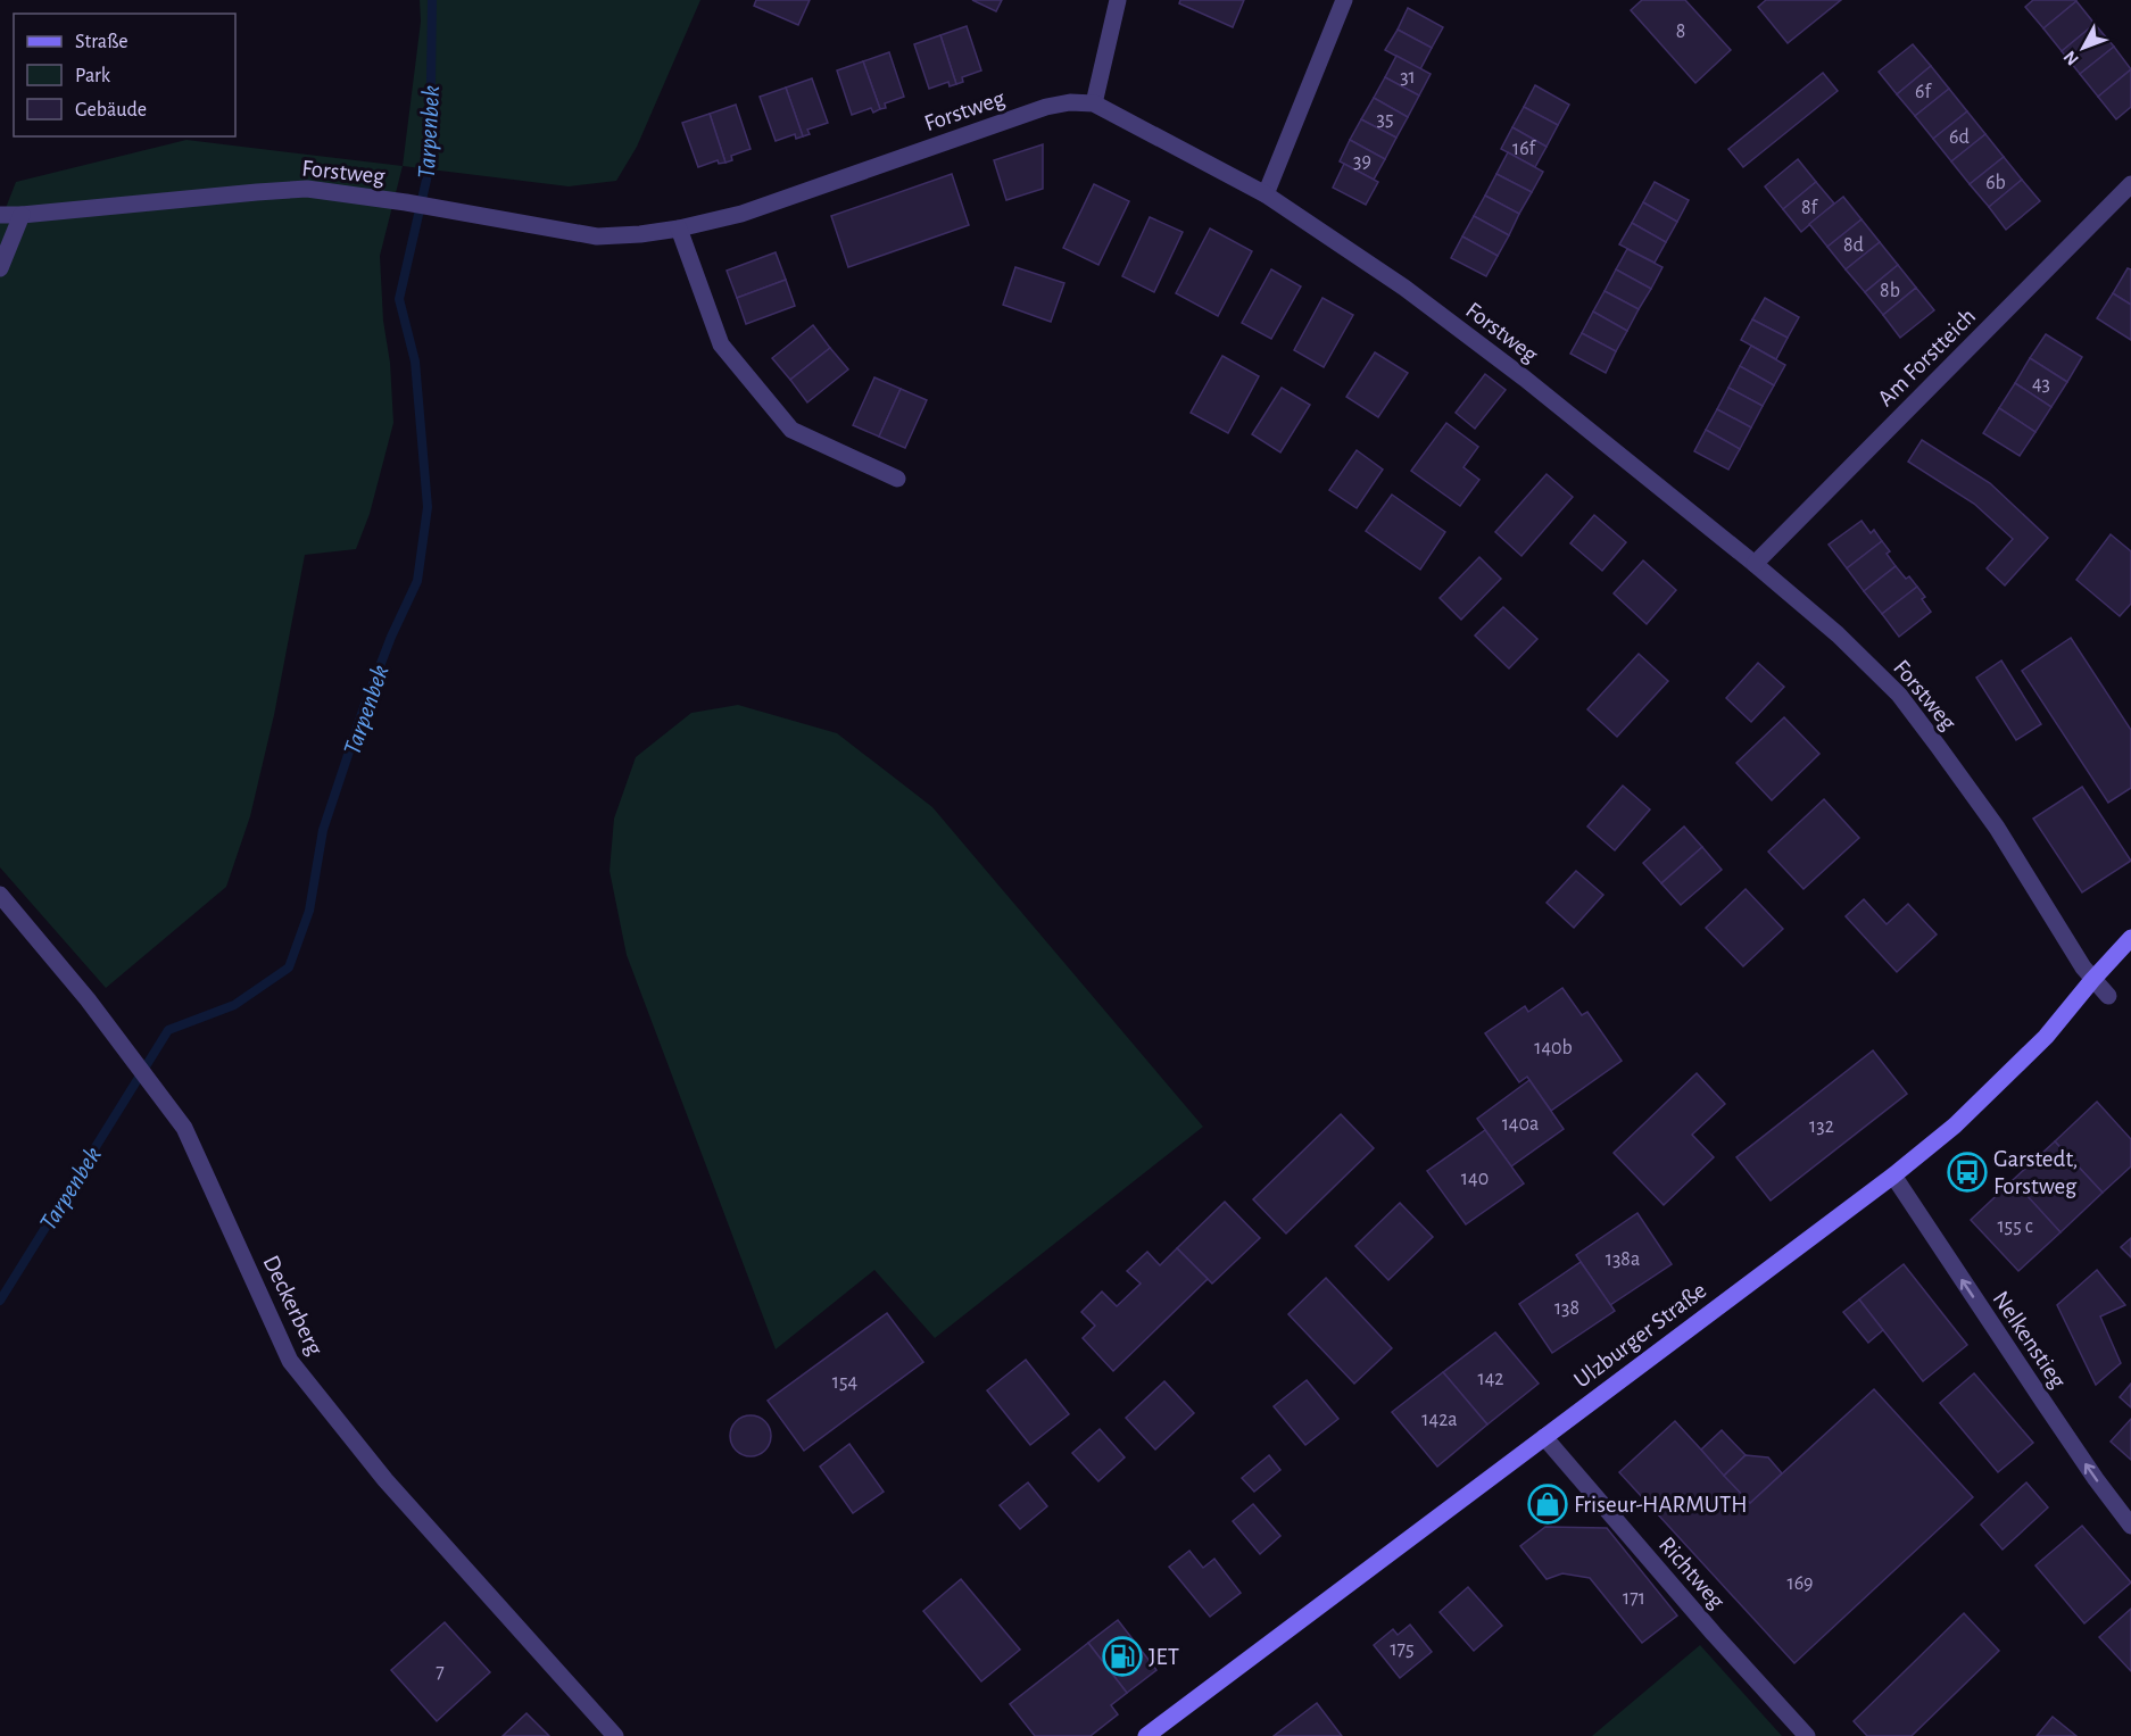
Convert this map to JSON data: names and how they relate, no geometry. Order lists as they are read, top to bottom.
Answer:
{
  "streets": {
    "main road": ["Ulzburger Straße"],
    "street": [
      "Forstweg",
      "Am Forstteich",
      "Deckerberg",
      "Nelkenstieg",
      "Richtweg"
    ]
  },
  "crossings": [
    ["Forstweg", "Am Forstteich"],
    ["Forstweg", "Ulzburger Straße"],
    ["Ulzburger Straße", "Nelkenstieg"],
    ["Ulzburger Straße", "Richtweg"]
  ],
  "one_way": ["Nelkenstieg"],
  "water": ["Tarpenbek"],
  "places": {
    "bus stop": ["Garstedt, Forstweg"],
    "shop": ["Friseur-HARMUTH"],
    "fuel station": ["JET"]
  },
  "house_numbers": [
    "8",
    "31",
    "6f",
    "35",
    "6d",
    "16f",
    "39",
    "6b",
    "8f",
    "8d",
    "8b",
    "43",
    "140b",
    "140a",
    "132",
    "140",
    "155 c",
    "138a",
    "138",
    "142",
    "154",
    "142a",
    "169",
    "171",
    "175",
    "7"
  ],
  "legend": ["Straße", "Park", "Gebäude"],
  "north": "bottom left"
}
